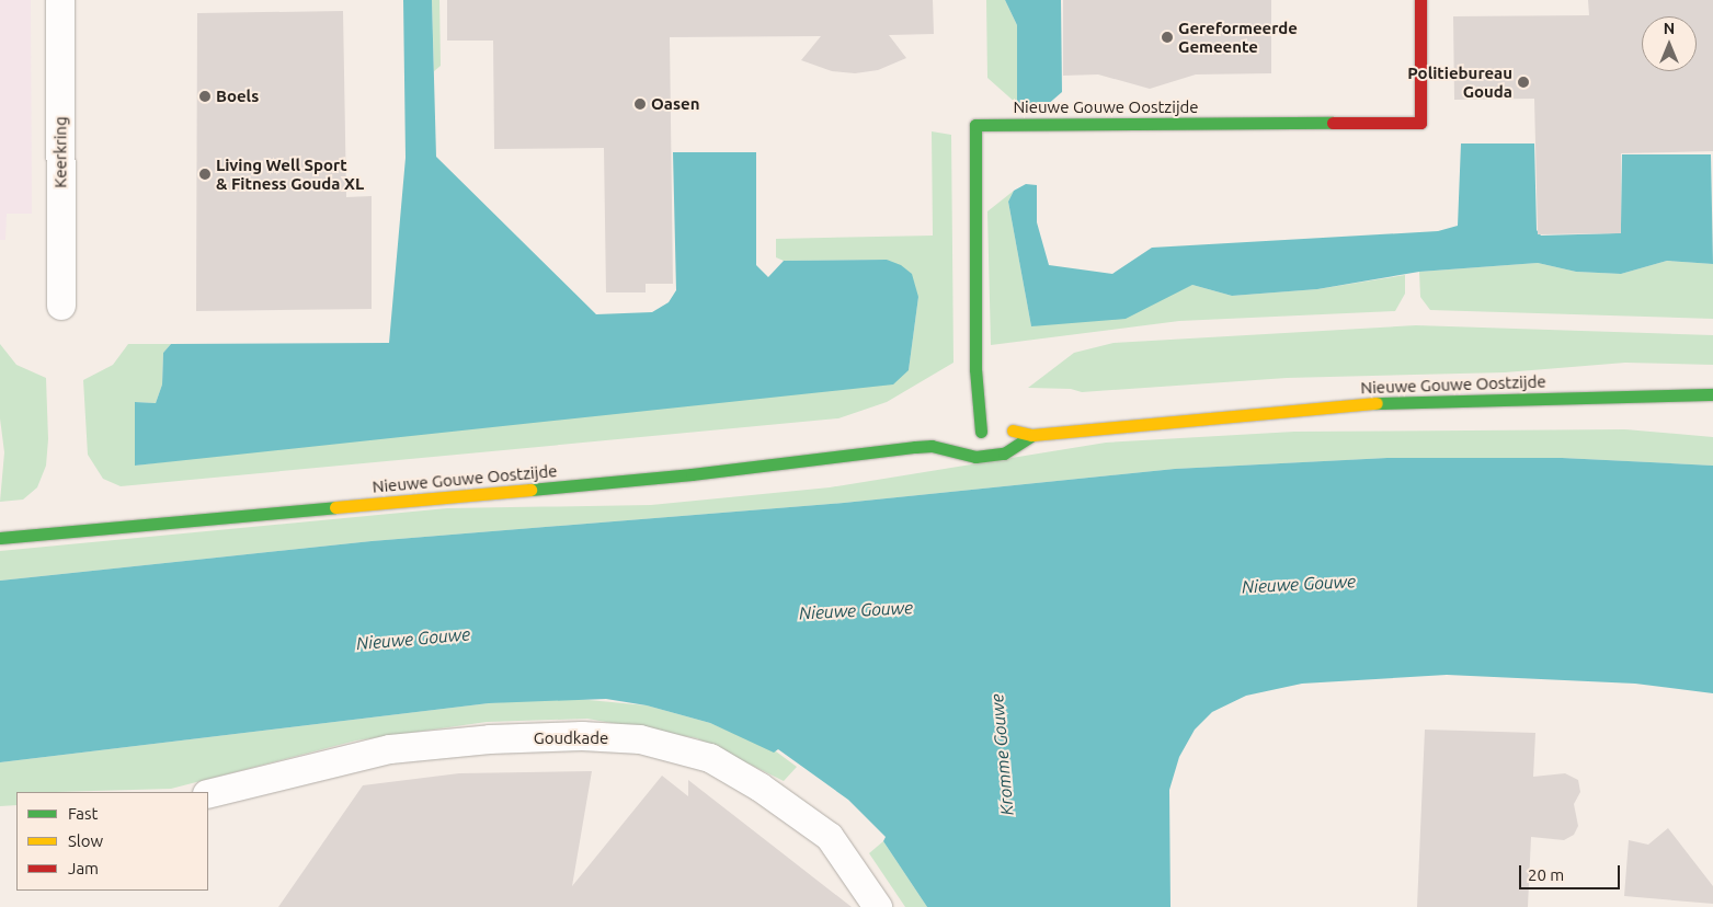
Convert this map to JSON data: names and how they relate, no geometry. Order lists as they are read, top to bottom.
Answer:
{
  "streets": {
    "main road": ["Nieuwe Gouwe Oostzijde"],
    "street": ["Keerkring", "Goudkade"]
  },
  "water": ["Nieuwe Gouwe", "Kromme Gouwe"],
  "places": [
    "Gereformeerde Gemeente",
    "Politiebureau Gouda",
    "Boels",
    "Oasen",
    "Living Well Sport & Fitness Gouda XL"
  ],
  "legend": ["Fast", "Slow", "Jam"],
  "scale_bar": "20 m",
  "north": "top"
}
